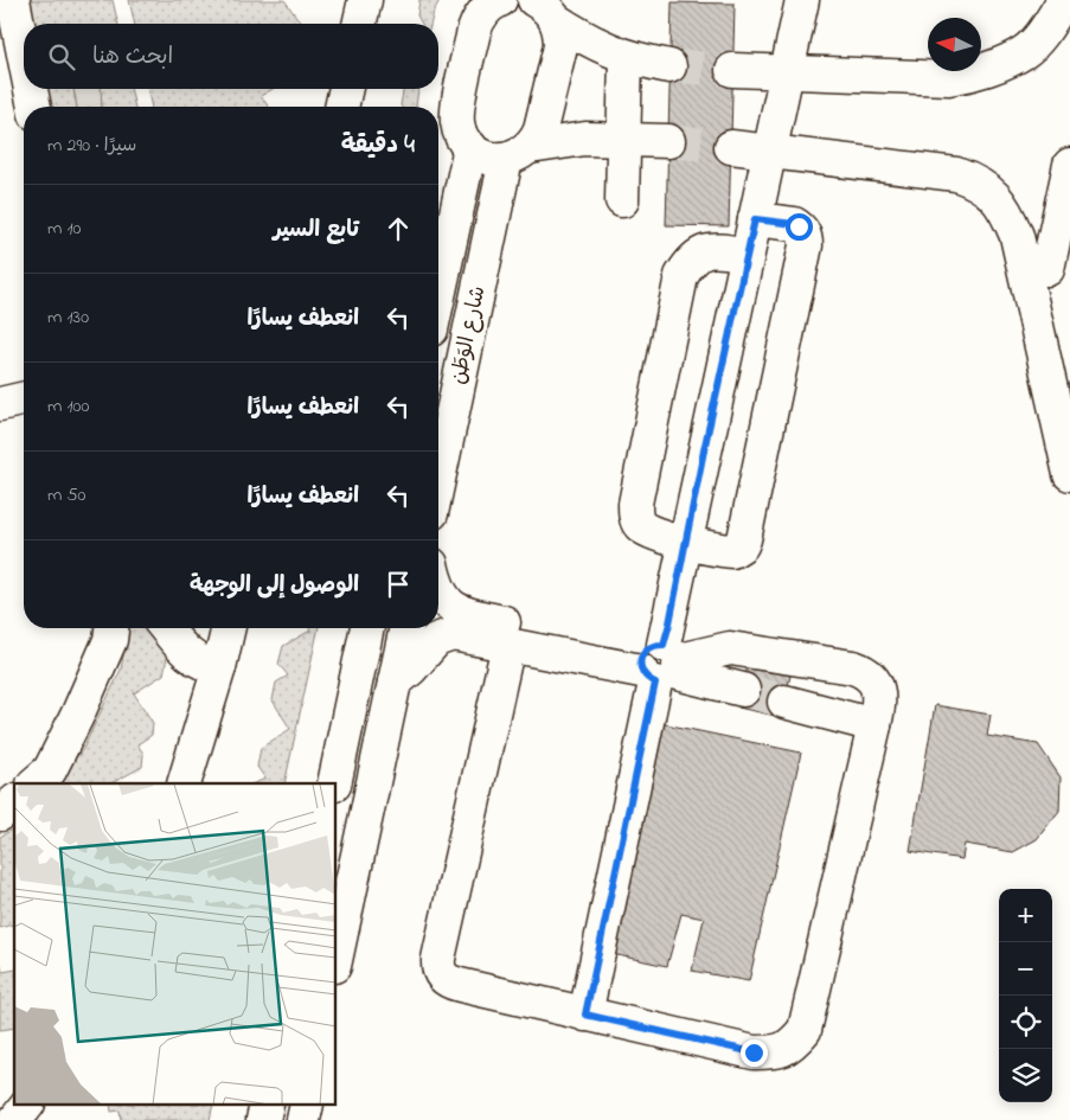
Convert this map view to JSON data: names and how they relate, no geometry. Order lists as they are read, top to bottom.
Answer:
{
  "streets": {
    "street": ["شارع الوَطَن"]
  },
  "north": "left",
  "page": {
    "search": "ابحث هنا",
    "heading": ["4 دقيقة", "سيرًا · 290 m"],
    "list": [
      ["تابع السير", "10 m"],
      ["انعطف يسارًا", "130 m"],
      ["انعطف يسارًا", "100 m"],
      ["انعطف يسارًا", "50 m"],
      "الوصول إلى الوجهة"
    ],
    "map_buttons": ["+", "−"]
  }
}
